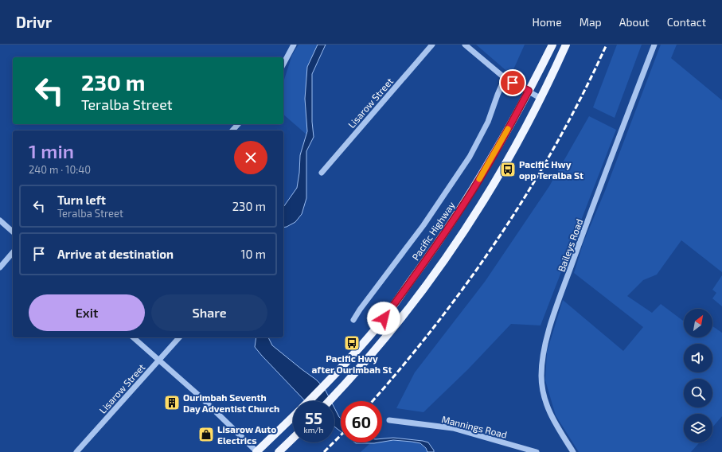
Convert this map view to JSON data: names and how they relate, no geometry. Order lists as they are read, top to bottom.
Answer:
{
  "streets": {
    "main road": ["Pacific Highway"],
    "street": ["Lisarow Street", "Baileys Road", "Mannings Road"]
  },
  "places": {
    "bus stop": ["Pacific Hwy opp Teralba St", "Pacific Hwy after Ourimbah St"],
    "building": ["Ourimbah Seventh Day Adventist Church"],
    "shop": ["Lisarow Auto Electrics"]
  },
  "north": "top right",
  "page": {
    "header": "Drivr",
    "nav": [
      "Home",
      "Map",
      "About",
      "Contact"
    ],
    "turn": ["230 m", "Teralba Street"],
    "heading": ["1 min", "240 m · 10:40"],
    "list": [
      {
        "name": "Turn left",
        "note": "Teralba Street",
        "value": "230 m"
      },
      {
        "name": "Arrive at destination",
        "value": "10 m"
      }
    ],
    "buttons": ["Exit", "Share"],
    "speed": "55 km/h",
    "limit": "60"
  }
}
